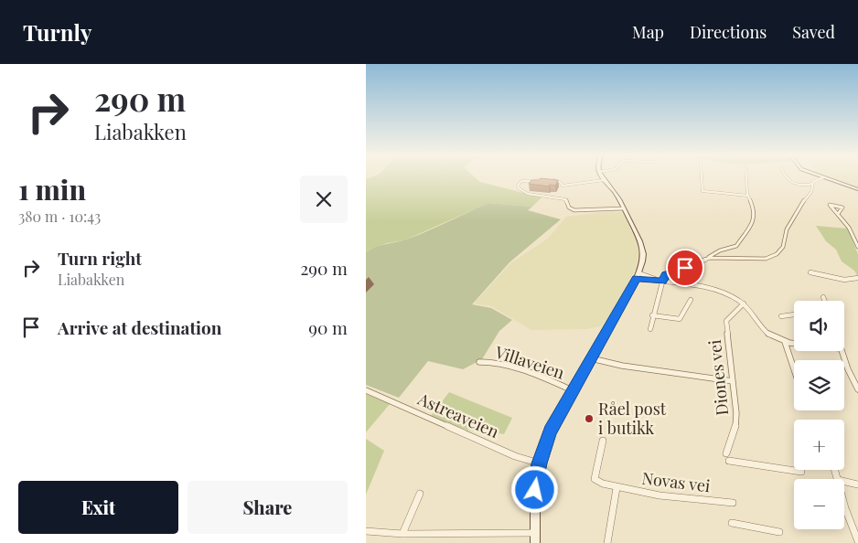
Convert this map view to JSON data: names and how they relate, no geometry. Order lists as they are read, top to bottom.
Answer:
{
  "streets": {
    "street": [
      "Villaveien",
      "Diones vei",
      "Astreaveien",
      "Novas vei"
    ]
  },
  "places": ["Råel post i butikk"],
  "page": {
    "header": "Turnly",
    "nav": ["Map", "Directions", "Saved"],
    "turn": ["290 m", "Liabakken"],
    "heading": ["1 min", "380 m · 10:43"],
    "list": [
      {
        "name": "Turn right",
        "note": "Liabakken",
        "value": "290 m"
      },
      {
        "name": "Arrive at destination",
        "value": "90 m"
      }
    ],
    "map_buttons": ["+", "−"],
    "buttons": ["Exit", "Share"]
  }
}
